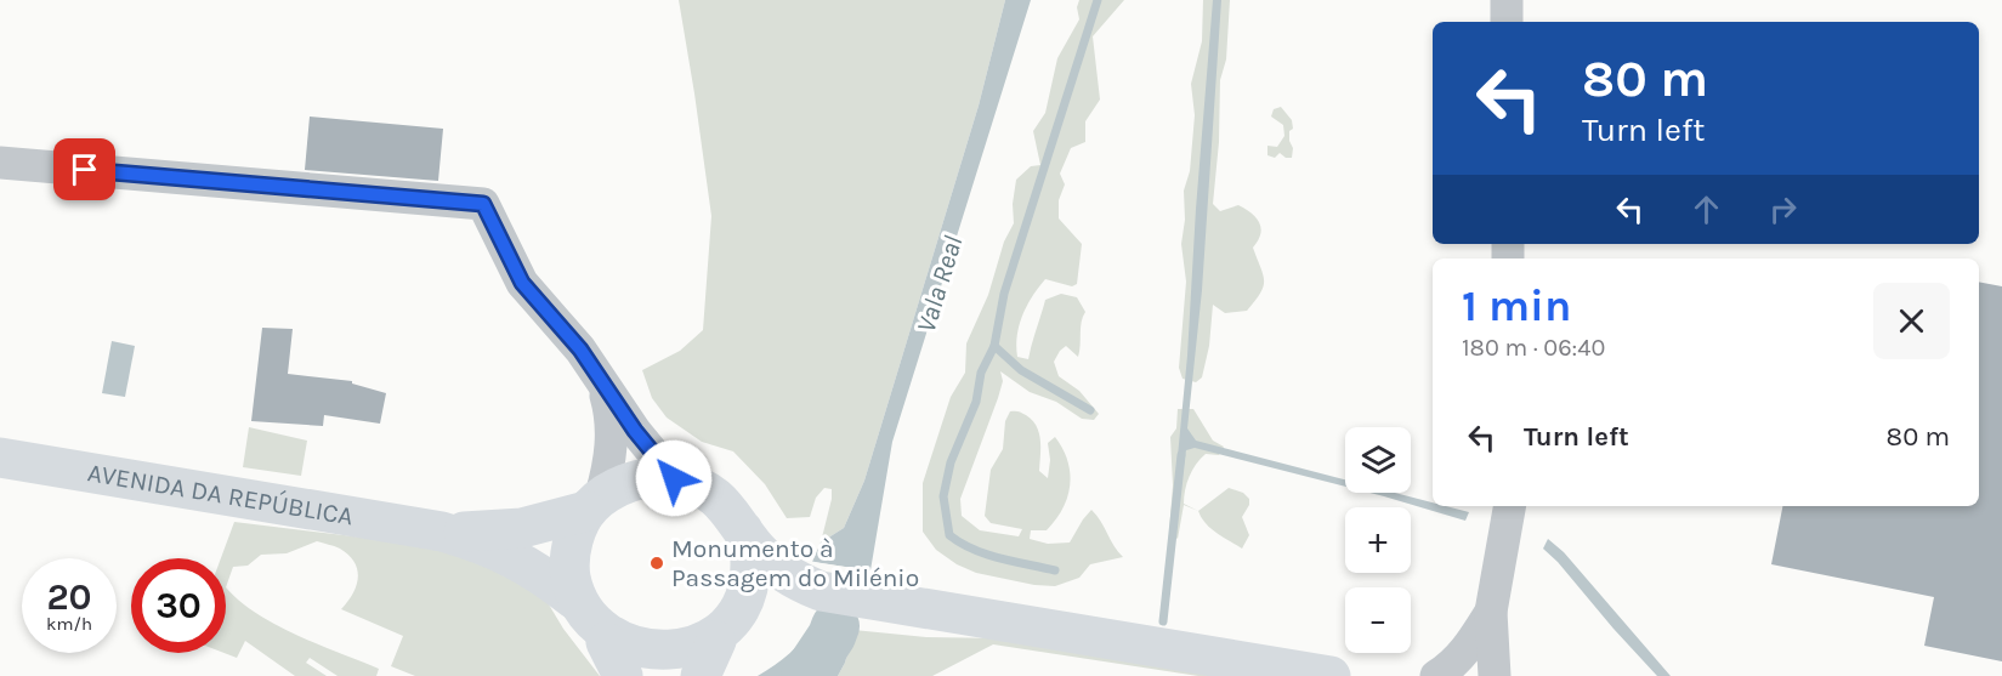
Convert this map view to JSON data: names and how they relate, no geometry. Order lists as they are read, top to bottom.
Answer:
{
  "streets": {
    "main road": ["AVENIDA DA REPÚBLICA"]
  },
  "water": ["Vala Real"],
  "places": ["Monumento à Passagem do Milénio"],
  "page": {
    "turn": ["80 m", "Turn left"],
    "heading": ["1 min", "180 m · 06:40"],
    "list": [
      {
        "name": "Turn left",
        "value": "80 m"
      }
    ],
    "map_buttons": ["+", "−"],
    "speed": "20 km/h",
    "limit": "30"
  }
}
